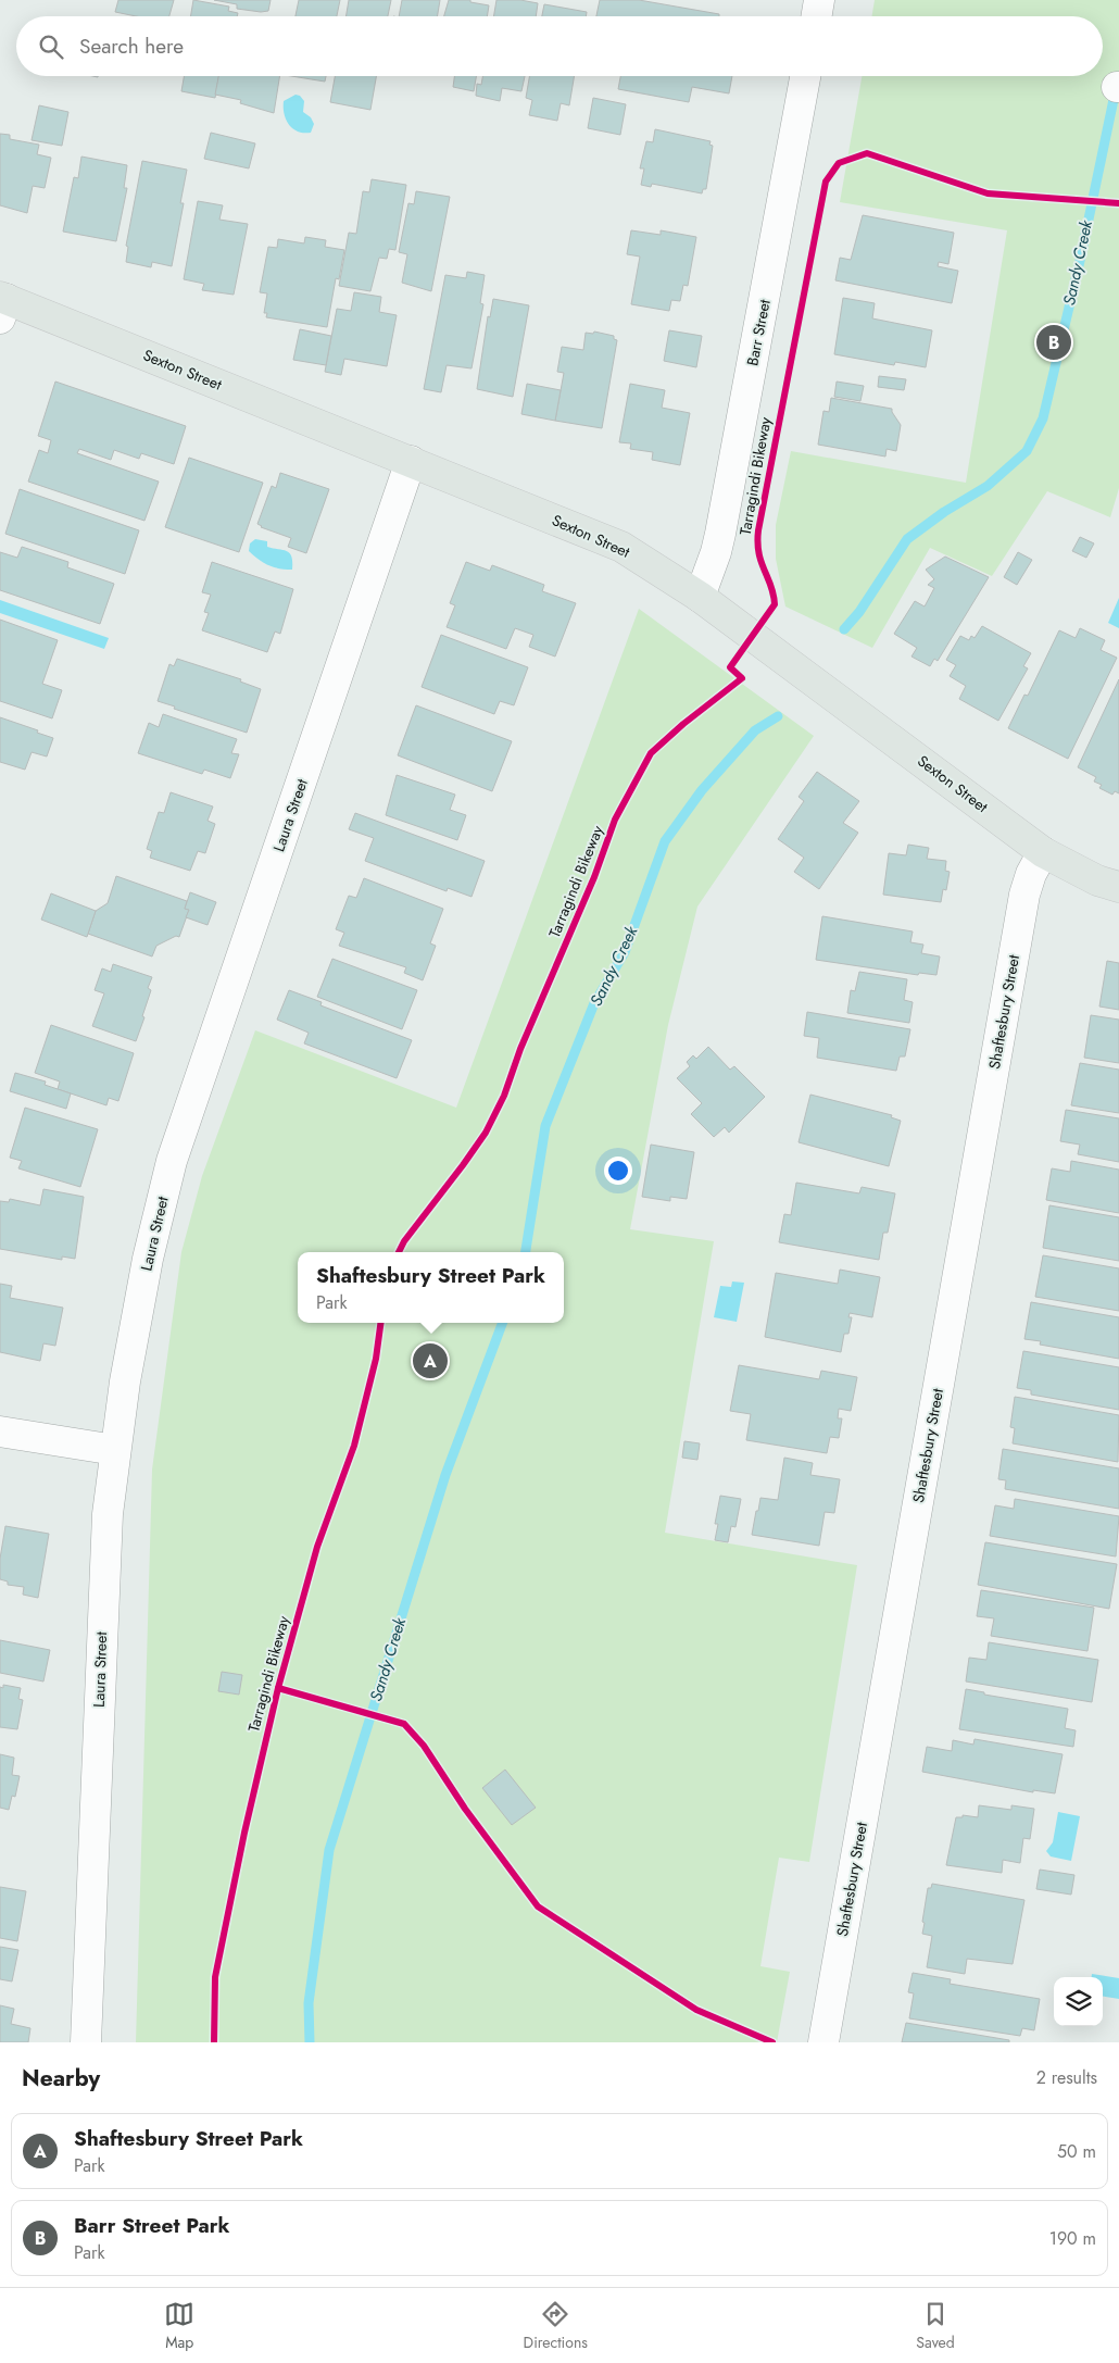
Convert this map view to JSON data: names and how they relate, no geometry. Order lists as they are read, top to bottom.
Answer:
{
  "streets": {
    "main road": ["Sexton Street"],
    "street": ["Barr Street", "Laura Street", "Shaftesbury Street"],
    "cycle path": ["Tarragindi Bikeway"]
  },
  "crossings": [
    ["Barr Street", "Sexton Street"],
    ["Sexton Street", "Laura Street"],
    ["Sexton Street", "Shaftesbury Street"]
  ],
  "water": ["Sandy Creek"],
  "page": {
    "search": "Search here",
    "pins": ["B", "A"],
    "popup": ["Shaftesbury Street Park", "Park"],
    "heading": ["Nearby", "2 results"],
    "list": [
      {
        "mark": "A",
        "name": "Shaftesbury Street Park",
        "note": "Park",
        "value": "50 m"
      },
      {
        "mark": "B",
        "name": "Barr Street Park",
        "note": "Park",
        "value": "190 m"
      }
    ],
    "nav": ["Map", "Directions", "Saved"]
  }
}
